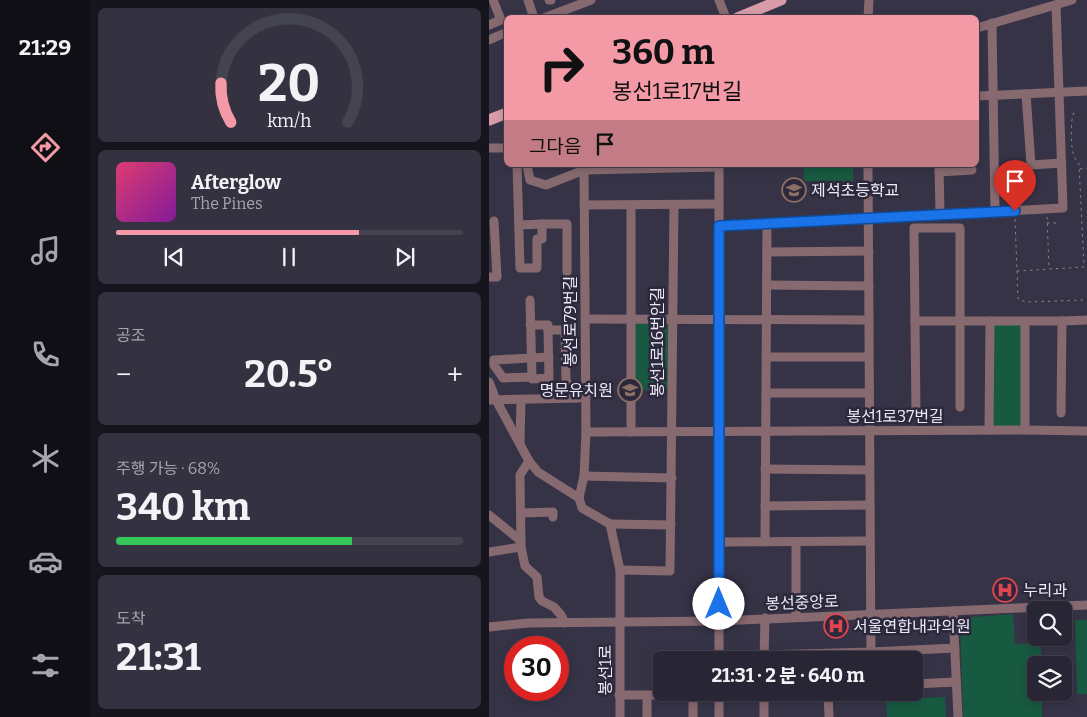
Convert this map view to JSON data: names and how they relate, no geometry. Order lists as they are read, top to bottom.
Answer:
{
  "streets": {
    "street": [
      "봉선로79번길",
      "봉선1로16번안길",
      "봉선1로37번길",
      "봉선중앙로",
      "봉선1로"
    ]
  },
  "crossings": [
    ["봉선로79번길", "봉선1로37번길"],
    ["봉선1로16번안길", "봉선1로37번길"],
    ["봉선1로16번안길", "봉선1로"],
    ["봉선중앙로", "봉선1로"]
  ],
  "places": {
    "school or university": ["제석초등학교", "명문유치원"],
    "hospital": ["누리과", "서울연합내과의원"]
  },
  "page": {
    "tabs": "21:29",
    "turn": ["360 m", "봉선1로17번길"],
    "then": "그다음",
    "song": ["Afterglow", "The Pines"],
    "tile": [
      "공조",
      ["주행 가능 · 68%", "340 km"],
      ["도착", "21:31"]
    ],
    "heat": ["−", "20.5°", "+"],
    "limit": "30",
    "trip": "21:31 · 2 분 · 640 m",
    "gauge": ["20", "km/h"]
  }
}
